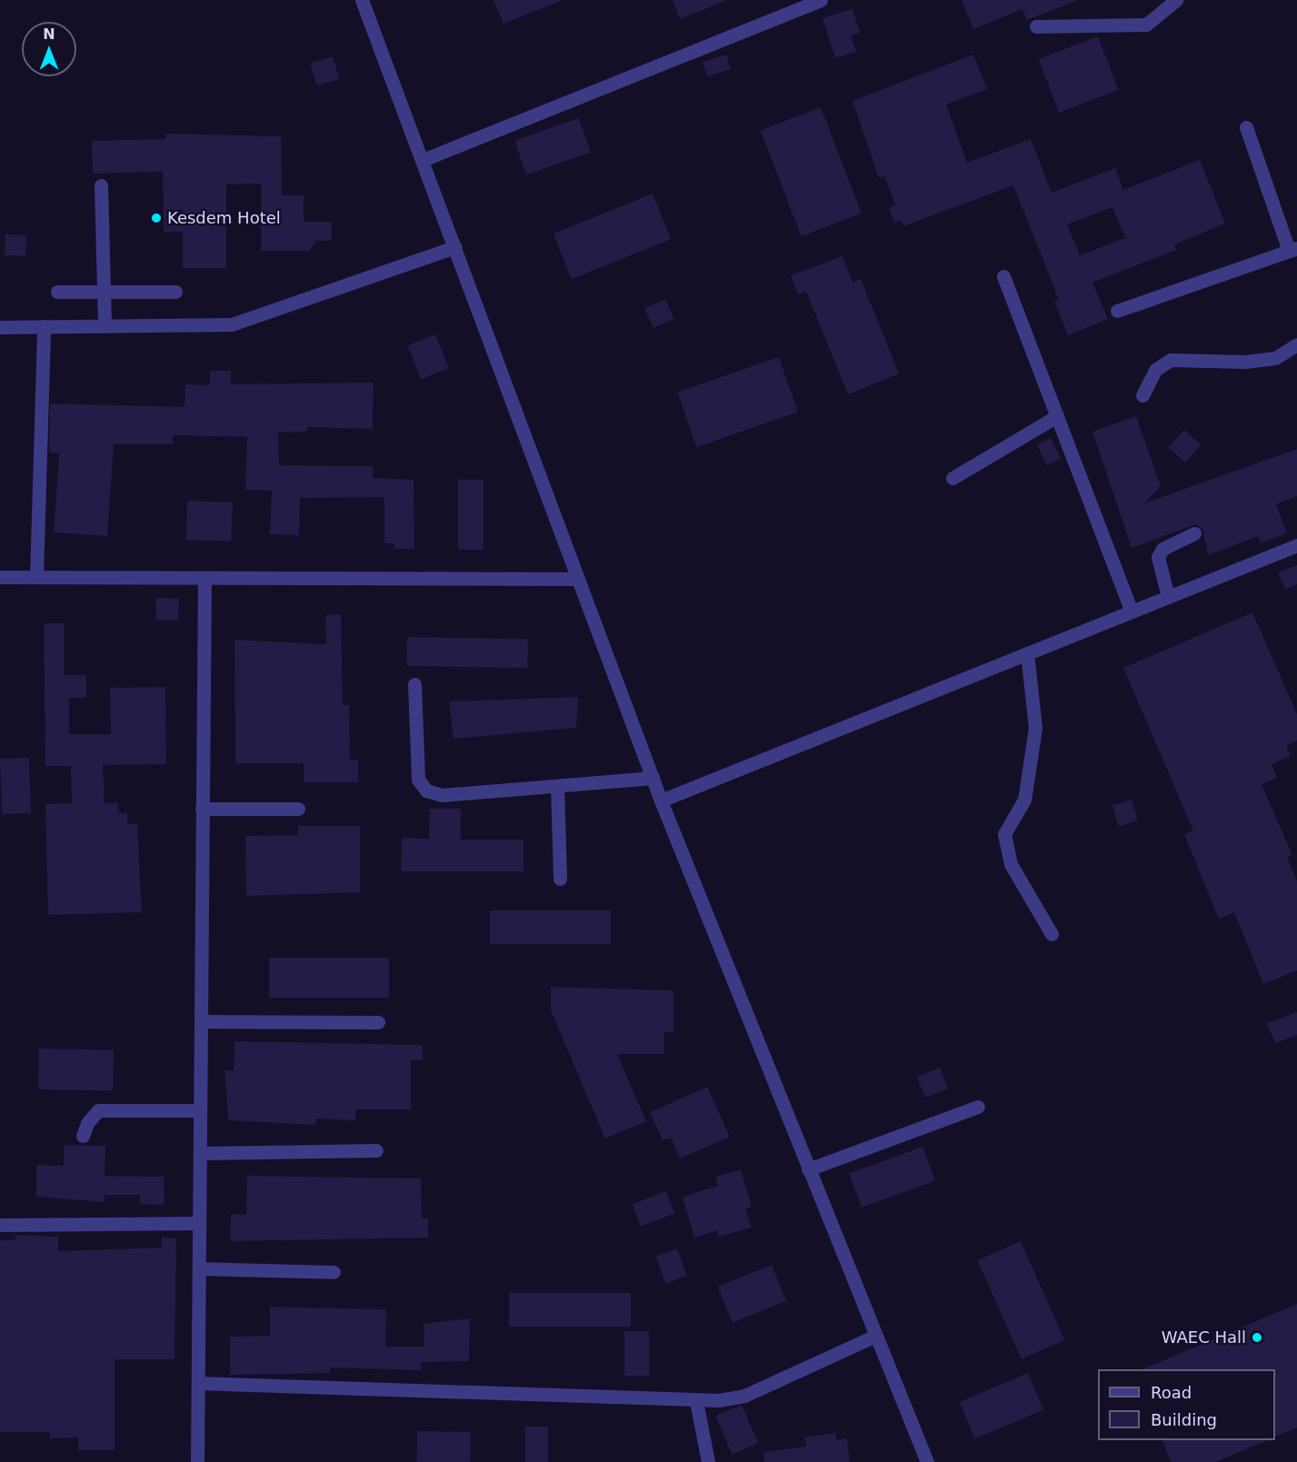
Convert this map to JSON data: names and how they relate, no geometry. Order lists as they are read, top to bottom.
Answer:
{
  "places": ["Kesdem Hotel", "WAEC Hall"],
  "legend": ["Road", "Building"],
  "north": "top"
}
